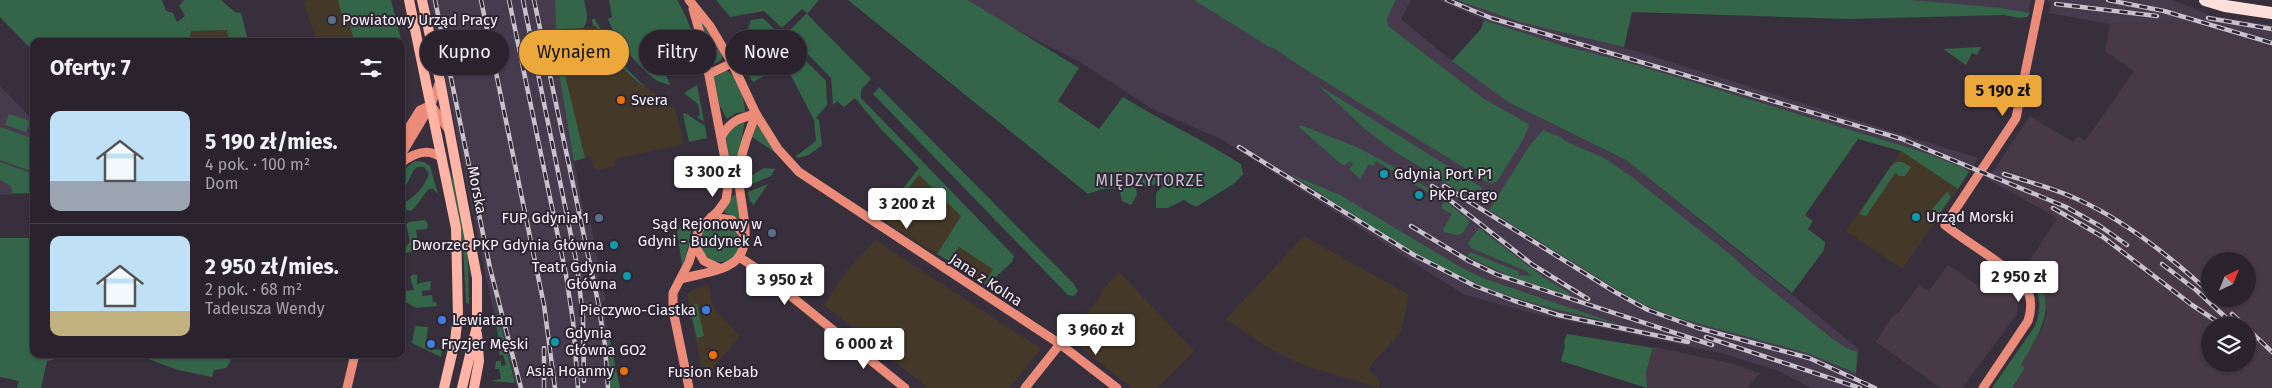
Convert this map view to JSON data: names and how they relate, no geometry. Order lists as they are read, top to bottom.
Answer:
{
  "streets": {
    "main road": ["Morska"],
    "street": ["Jana z Kolna"]
  },
  "districts": ["MIĘDZYTORZE"],
  "places": [
    "Powiatowy Urząd Pracy",
    "Svera",
    "Gdynia Port P1",
    "PKP Cargo",
    "Urząd Morski",
    "FUP Gdynia 1",
    "Sąd Rejonowy w Gdyni - Budynek A",
    "Dworzec PKP Gdynia Główna",
    "Teatr Gdynia Główna",
    "Pieczywo-Ciastka",
    "Lewiatan",
    "Gdynia Główna GO2",
    "Fryzjer Męski",
    "Fusion Kebab",
    "Asia Hoanmy"
  ],
  "north": "top right",
  "page": {
    "chip": [
      "Kupno",
      "Wynajem",
      "Filtry",
      "Nowe"
    ],
    "heading": "Oferty: 7",
    "price": [
      "5 190 zł",
      "3 300 zł",
      "3 200 zł",
      "2 950 zł",
      "3 950 zł",
      "3 960 zł",
      "6 000 zł"
    ],
    "list": [
      {
        "name": "5 190 zł/mies.",
        "note": "4 pok. · 100 m² · Dom"
      },
      {
        "name": "2 950 zł/mies.",
        "note": "2 pok. · 68 m² · Tadeusza Wendy"
      }
    ]
  }
}
